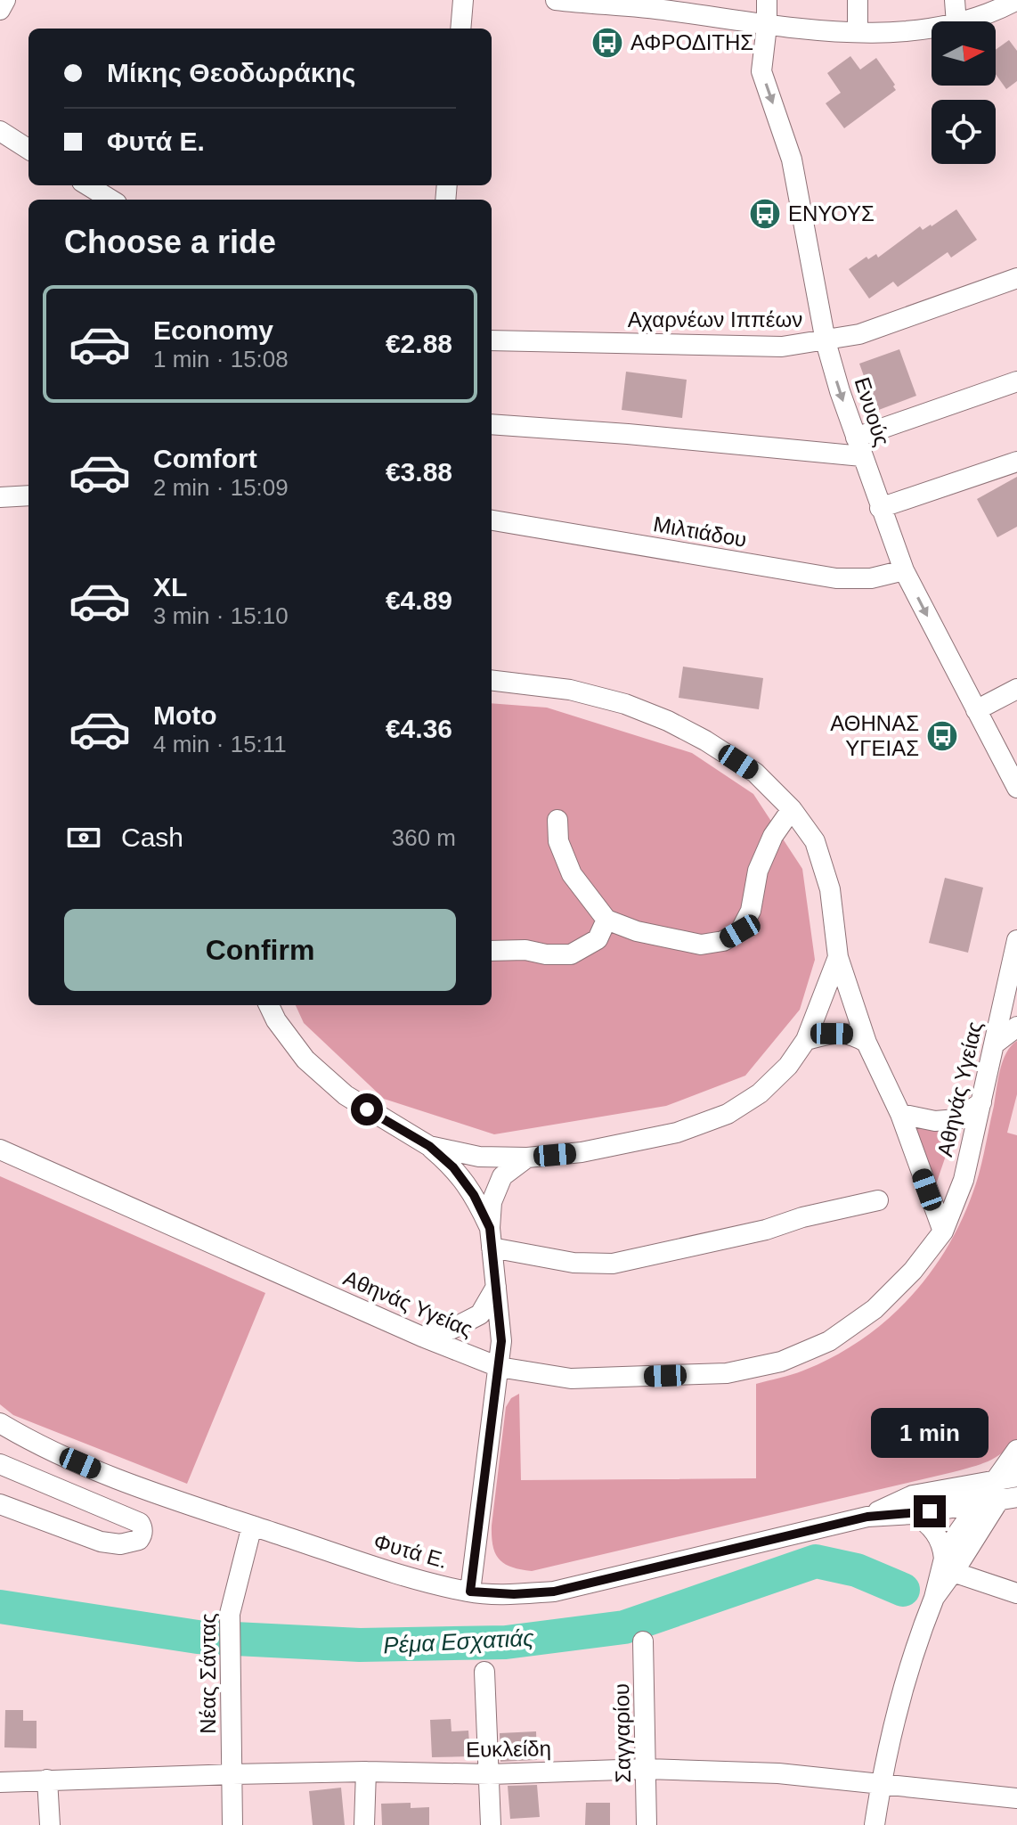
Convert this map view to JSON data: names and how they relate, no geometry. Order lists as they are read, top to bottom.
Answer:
{
  "streets": {
    "street": [
      "Αχαρνέων Ιππέων",
      "Ενυούς",
      "Μιλτιάδου",
      "Αθηνάς Υγείας",
      "Φυτά Ε.",
      "Νέας Σάντας",
      "Σαγγαρίου",
      "Ευκλείδη"
    ]
  },
  "crossings": [
    ["Αχαρνέων Ιππέων", "Ενυούς"],
    ["Ενυούς", "Μιλτιάδου"],
    ["Φυτά Ε.", "Νέας Σάντας"],
    ["Νέας Σάντας", "Ευκλείδη"],
    ["Σαγγαρίου", "Ευκλείδη"]
  ],
  "one_way": ["Ενυούς"],
  "water": ["Ρέμα Εσχατιάς"],
  "places": {
    "bus stop": ["ΑΦΡΟΔΙΤΗΣ", "ΕΝΥΟΥΣ", "ΑΘΗΝΑΣ ΥΓΕΙΑΣ"]
  },
  "north": "right",
  "page": {
    "banner": ["Μίκης Θεοδωράκης", "Φυτά Ε."],
    "heading": "Choose a ride",
    "list": [
      {
        "name": "Economy",
        "note": "1 min · 15:08",
        "value": "€2.88"
      },
      {
        "name": "Comfort",
        "note": "2 min · 15:09",
        "value": "€3.88"
      },
      {
        "name": "XL",
        "note": "3 min · 15:10",
        "value": "€4.89"
      },
      {
        "name": "Moto",
        "note": "4 min · 15:11",
        "value": "€4.36"
      }
    ],
    "pay": ["Cash", "360 m"],
    "buttons": "Confirm",
    "bubble": "1 min"
  }
}
